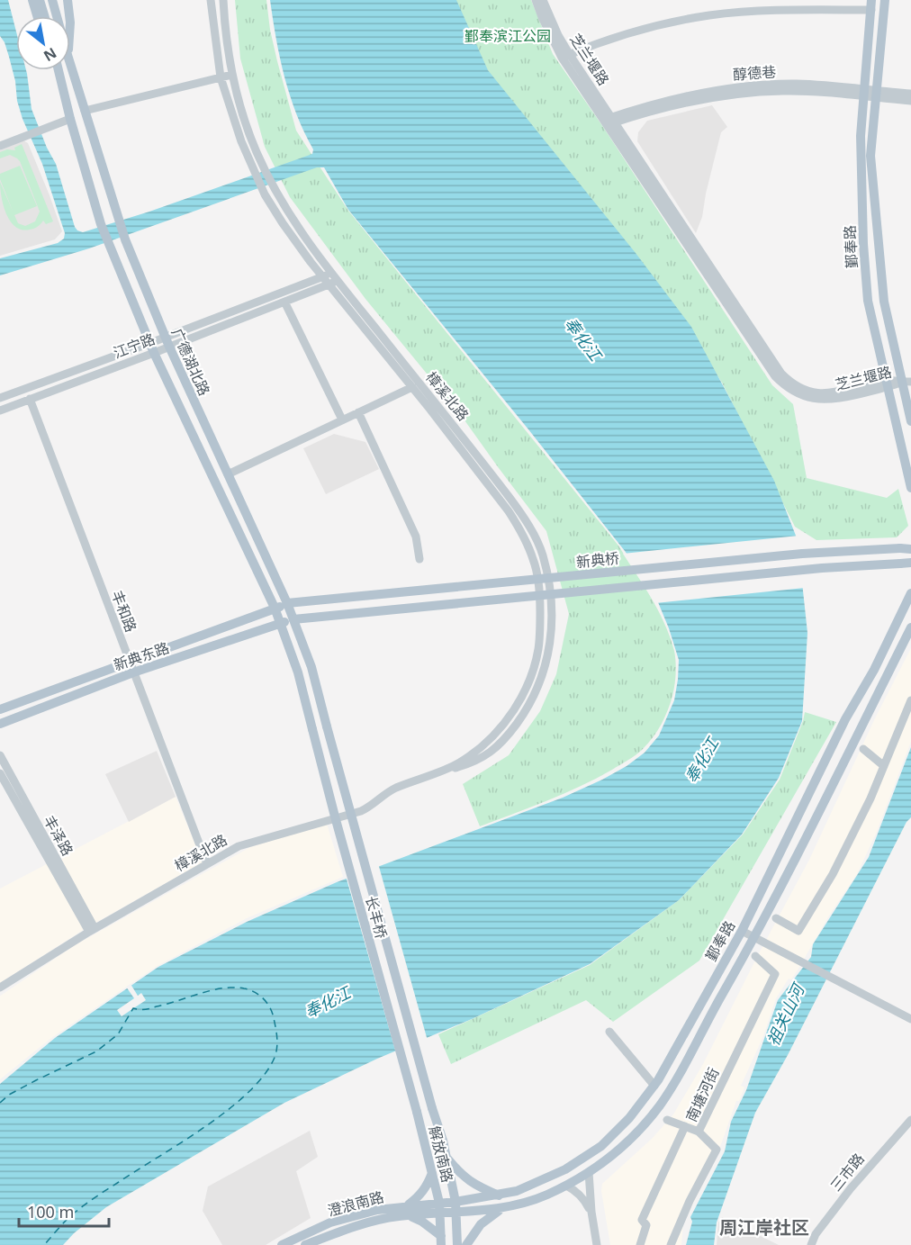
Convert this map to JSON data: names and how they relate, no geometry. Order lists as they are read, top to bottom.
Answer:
{
  "streets": {
    "main road": [
      "鄞奉路",
      "广德湖北路",
      "新典桥",
      "新典东路",
      "长丰桥",
      "解放南路",
      "澄浪南路"
    ],
    "street": [
      "芝兰堰路",
      "醇德巷",
      "江宁路",
      "樟溪北路",
      "丰和路",
      "丰泽路",
      "南塘河街",
      "三市路"
    ]
  },
  "crossings": [
    ["芝兰堰路", "醇德巷"],
    ["芝兰堰路", "鄞奉路"],
    ["醇德巷", "鄞奉路"],
    ["鄞奉路", "长丰桥"],
    ["鄞奉路", "解放南路"],
    ["鄞奉路", "澄浪南路"],
    ["江宁路", "广德湖北路"],
    ["江宁路", "樟溪北路"],
    ["江宁路", "丰和路"],
    ["广德湖北路", "新典桥"],
    ["广德湖北路", "新典东路"],
    ["广德湖北路", "长丰桥"],
    ["樟溪北路", "丰和路"],
    ["樟溪北路", "丰泽路"],
    ["新典桥", "新典东路"],
    ["丰和路", "新典东路"],
    ["长丰桥", "解放南路"],
    ["解放南路", "澄浪南路"]
  ],
  "districts": ["周江岸社区"],
  "water": ["奉化江", "祖关山河"],
  "parks": ["鄞奉滨江公园"],
  "scale_bar": "100 m",
  "north": "bottom right"
}
